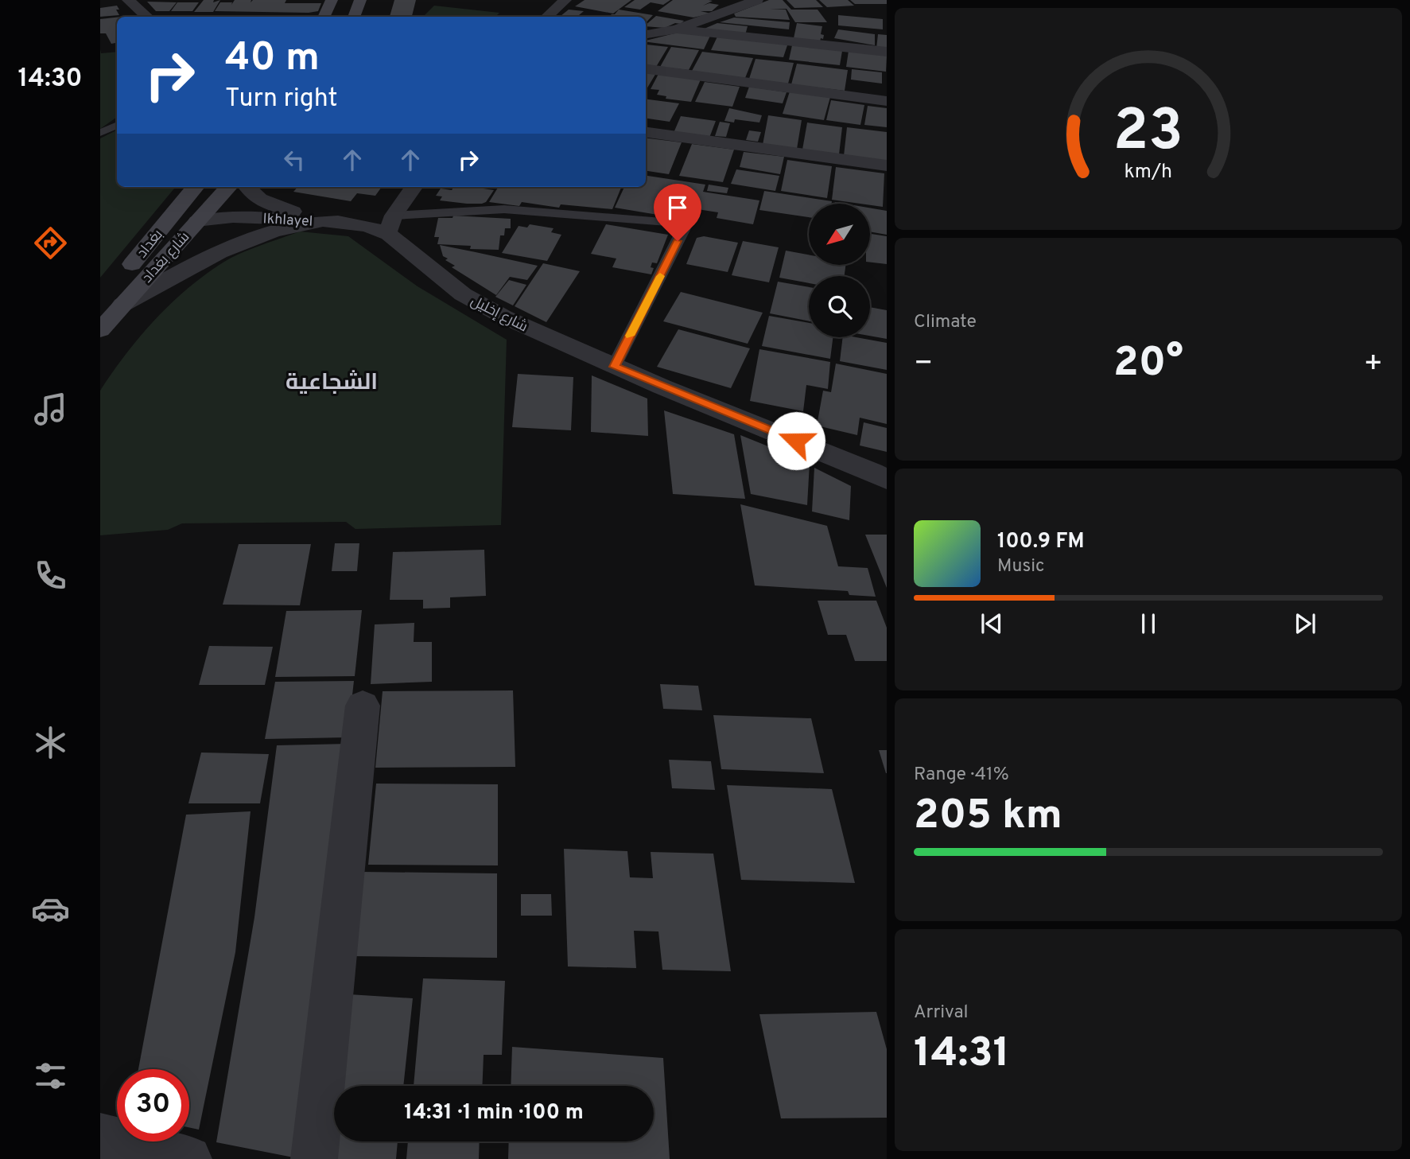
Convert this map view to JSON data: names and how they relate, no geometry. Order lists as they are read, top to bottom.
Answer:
{
  "streets": {
    "main road": ["بغداد", "شارع بغداد"],
    "street": ["Ikhlayel", "شارع إخليل"]
  },
  "crossings": [
    ["Ikhlayel", "شارع بغداد"],
    ["Ikhlayel", "شارع إخليل"],
    ["بغداد", "شارع بغداد"],
    ["بغداد", "شارع إخليل"],
    ["شارع بغداد", "شارع إخليل"]
  ],
  "districts": ["الشجاعية"],
  "north": "bottom left",
  "page": {
    "tabs": "14:30",
    "turn": ["40 m", "Turn right"],
    "tile": [
      "Climate",
      ["Range · 41%", "205 km"],
      ["Arrival", "14:31"]
    ],
    "heat": ["−", "20°", "+"],
    "song": ["100.9 FM", "Music"],
    "limit": "30",
    "trip": "14:31 · 1 min · 100 m",
    "gauge": ["23", "km/h"]
  }
}
